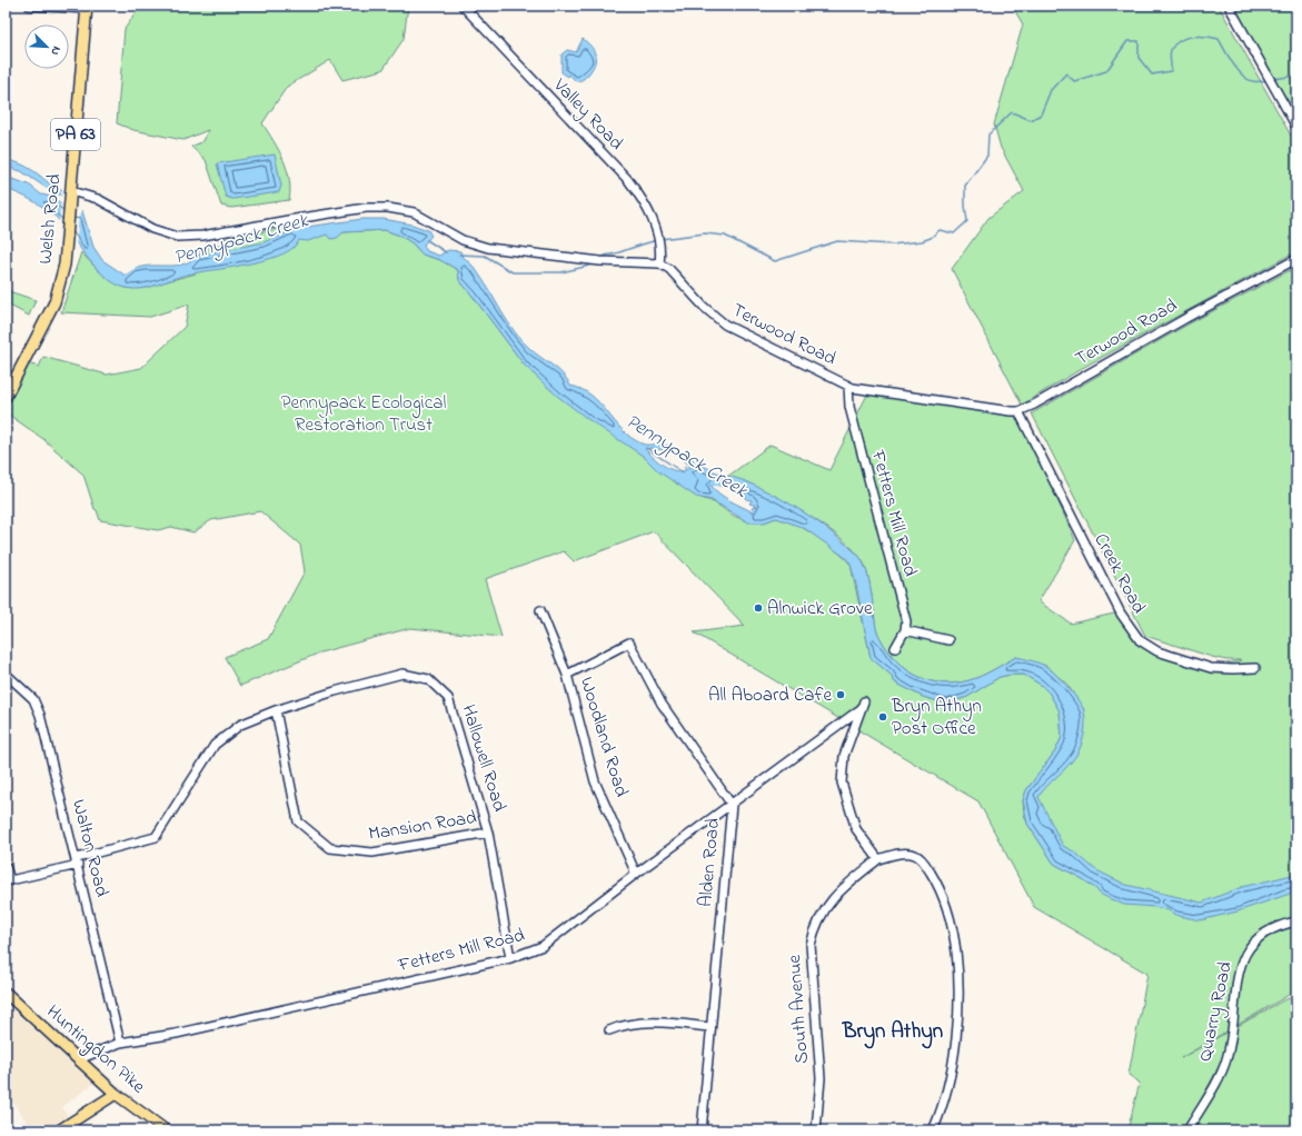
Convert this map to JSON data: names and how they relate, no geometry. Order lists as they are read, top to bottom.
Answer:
{
  "streets": {
    "main road": ["PA 63", "Welsh Road", "Huntingdon Pike"],
    "street": [
      "Valley Road",
      "Terwood Road",
      "Fetters Mill Road",
      "Creek Road",
      "Woodland Road",
      "Hallowell Road",
      "Mansion Road",
      "Walton Road",
      "Alden Road",
      "South Avenue",
      "Quarry Road"
    ]
  },
  "crossings": [
    ["Valley Road", "Terwood Road"],
    ["Terwood Road", "Fetters Mill Road"],
    ["Terwood Road", "Creek Road"],
    ["Fetters Mill Road", "Woodland Road"],
    ["Fetters Mill Road", "Hallowell Road"],
    ["Fetters Mill Road", "Walton Road"],
    ["Fetters Mill Road", "Alden Road"],
    ["Fetters Mill Road", "South Avenue"],
    ["Fetters Mill Road", "Huntingdon Pike"],
    ["Woodland Road", "Alden Road"],
    ["Hallowell Road", "Mansion Road"],
    ["Hallowell Road", "Walton Road"]
  ],
  "districts": ["Bryn Athyn"],
  "water": ["Pennypack Creek"],
  "parks": ["Pennypack Ecological Restoration Trust"],
  "places": ["Alnwick Grove", "All Aboard Cafe", "Bryn Athyn Post Office"],
  "north": "bottom right"
}
